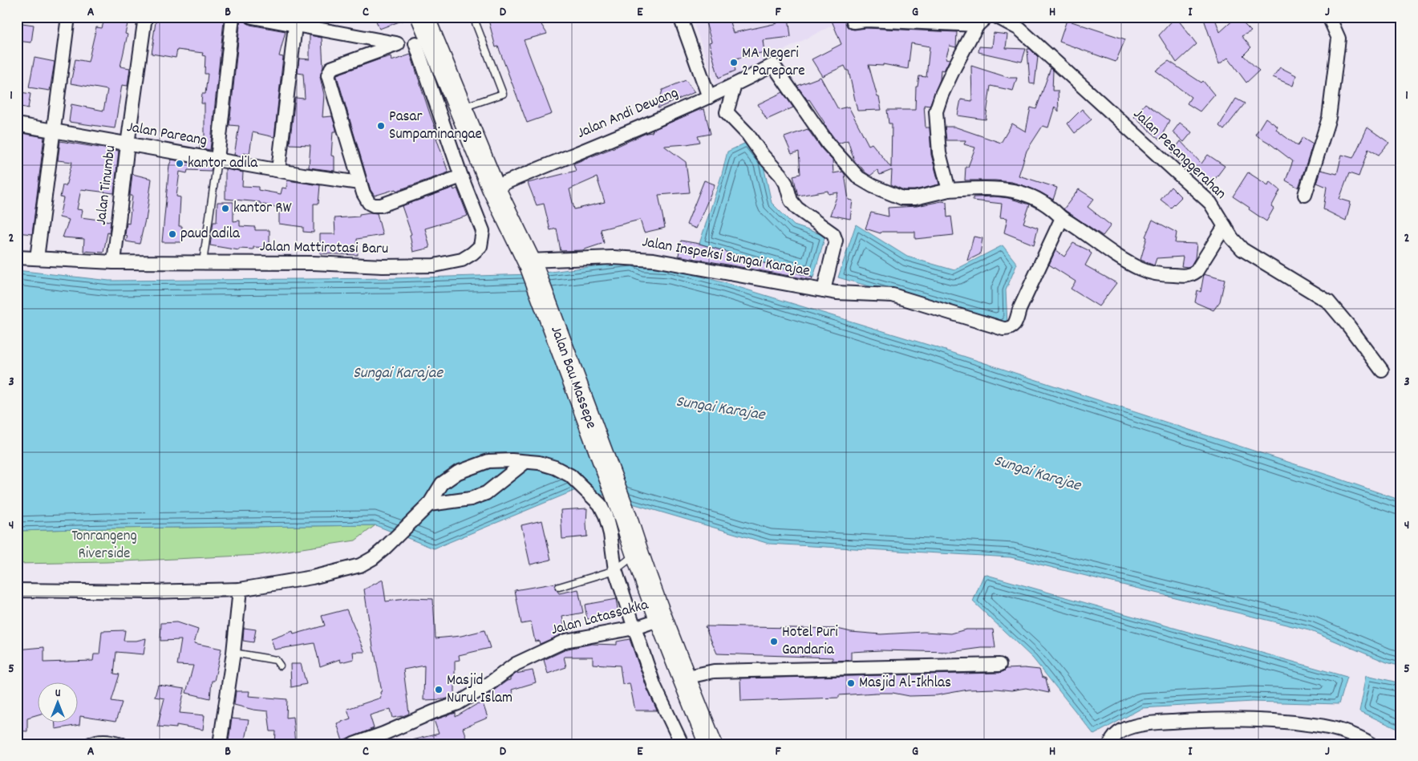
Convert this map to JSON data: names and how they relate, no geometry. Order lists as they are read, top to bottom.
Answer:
{
  "streets": {
    "highway": ["Jalan Bau Massepe"],
    "street": [
      "Jalan Andi Dewang",
      "Jalan Pareang",
      "Jalan Pesanggerahan",
      "Jalan Tinumbu",
      "Jalan Mattirotasi Baru",
      "Jalan Inspeksi Sungai Karajae",
      "Jalan Latassakka"
    ]
  },
  "crossings": [
    ["Jalan Andi Dewang", "Jalan Bau Massepe"],
    ["Jalan Pareang", "Jalan Tinumbu"],
    ["Jalan Tinumbu", "Jalan Mattirotasi Baru"],
    ["Jalan Inspeksi Sungai Karajae", "Jalan Bau Massepe"],
    ["Jalan Bau Massepe", "Jalan Latassakka"]
  ],
  "water": ["Sungai Karajae"],
  "parks": ["Tonrangeng Riverside"],
  "places": [
    "MA Negeri 2 Parepare",
    "Pasar Sumpaminangae",
    "kantor adila",
    "kantor RW",
    "paud adila",
    "Hotel Puri Gandaria",
    "Masjid Al-Ikhlas",
    "Masjid Nurul Islam"
  ],
  "north": "top",
  "grid": {
    "columns": [
      "A",
      "B",
      "C",
      "D",
      "E",
      "F",
      "G",
      "H",
      "I",
      "J"
    ],
    "rows": [
      "1",
      "2",
      "3",
      "4",
      "5"
    ]
  }
}
